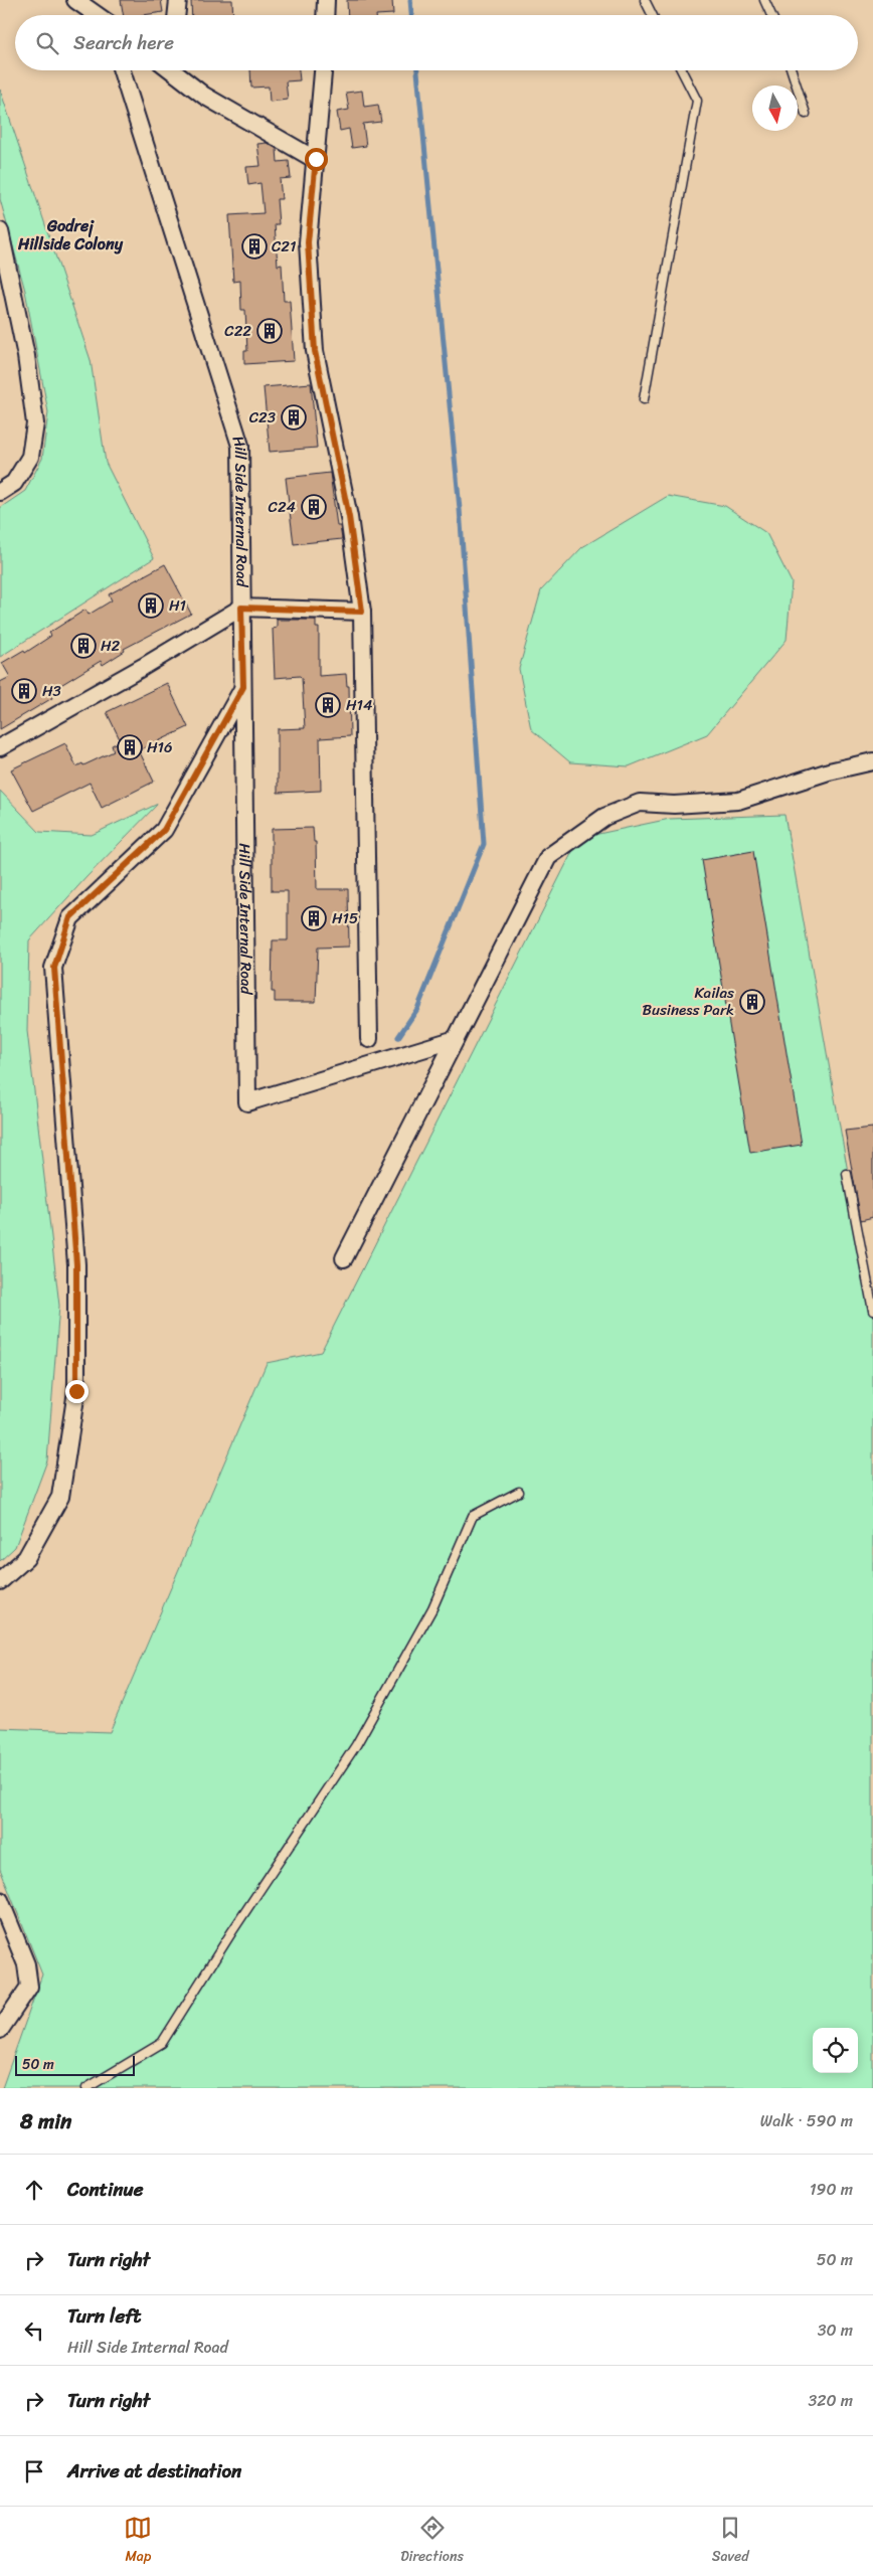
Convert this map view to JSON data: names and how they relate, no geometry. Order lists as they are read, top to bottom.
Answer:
{
  "streets": {
    "street": ["Hill Side Internal Road"]
  },
  "districts": ["Godrej Hillside Colony"],
  "places": {
    "building": [
      "C21",
      "C22",
      "C23",
      "C24",
      "H1",
      "H2",
      "H3",
      "H14",
      "H16",
      "H15",
      "Kailas Business Park"
    ]
  },
  "scale_bar": "50 m",
  "north": "bottom",
  "page": {
    "search": "Search here",
    "scale": "50 m",
    "heading": ["8 min", "Walk · 590 m"],
    "list": [
      ["Continue", "190 m"],
      ["Turn right", "50 m"],
      ["Turn left", "Hill Side Internal Road", "30 m"],
      ["Turn right", "320 m"],
      "Arrive at destination"
    ],
    "nav": ["Map", "Directions", "Saved"]
  }
}
